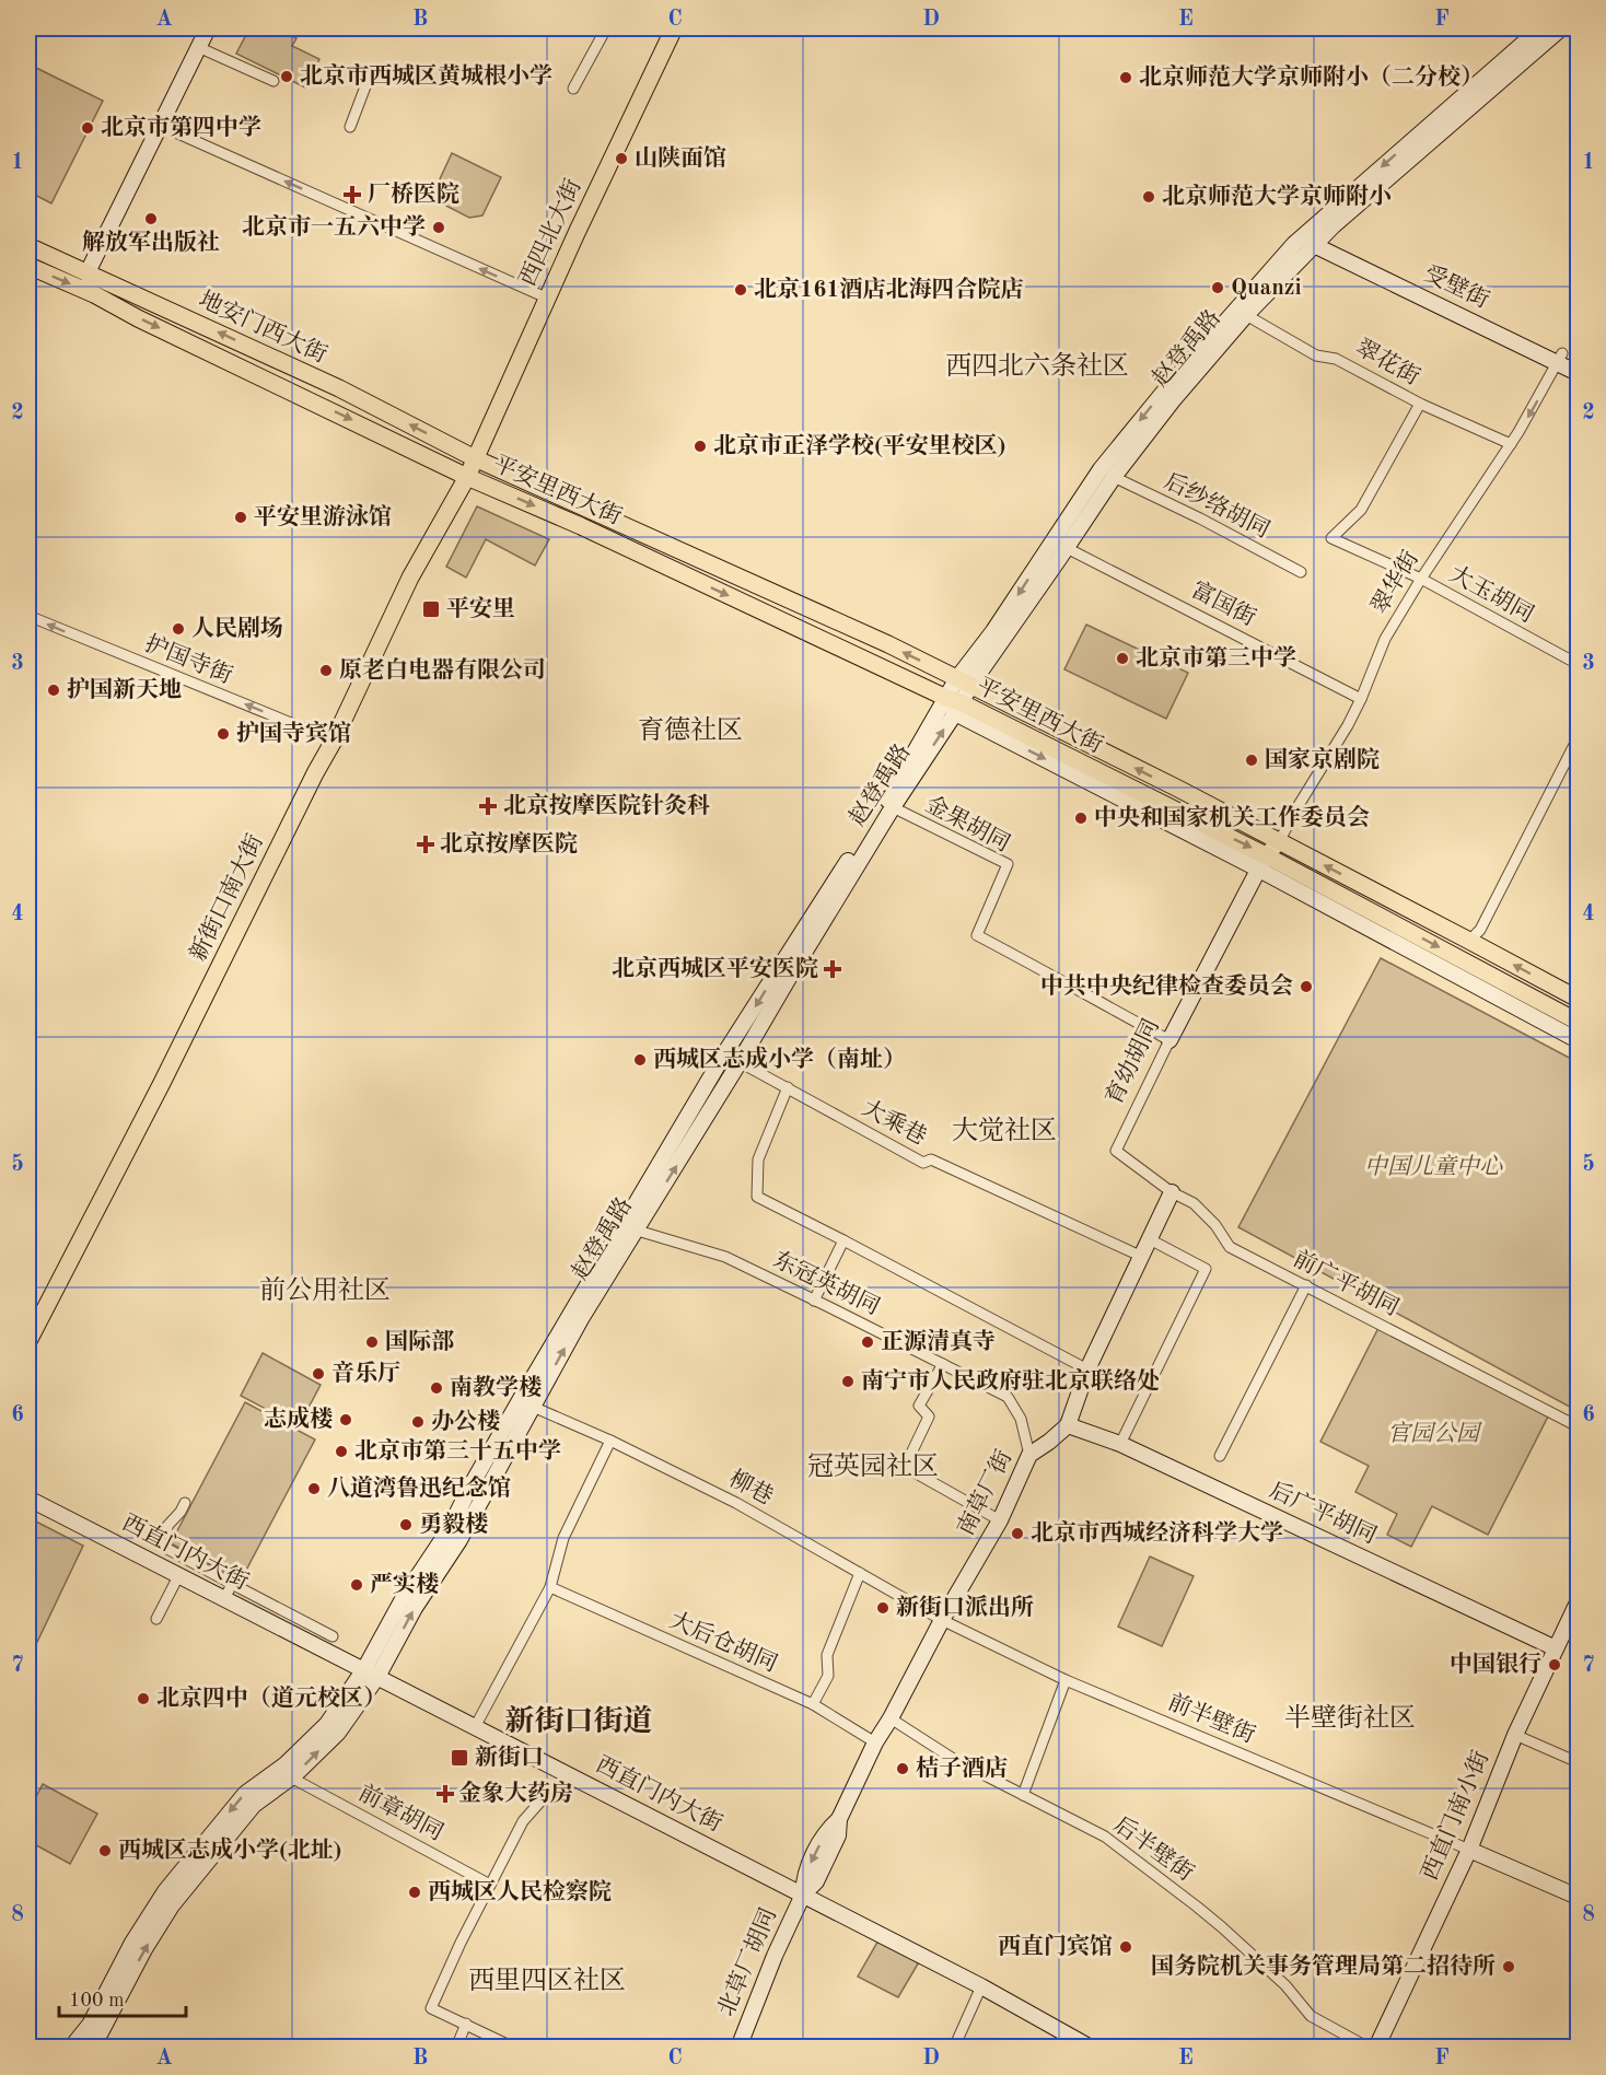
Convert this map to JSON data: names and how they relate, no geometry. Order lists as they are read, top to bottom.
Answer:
{
  "streets": {
    "main road": [
      "西四北大街",
      "受壁街",
      "地安门西大街",
      "赵登禹路",
      "平安里西大街",
      "新街口南大街",
      "育幼胡同",
      "南草厂街",
      "后广平胡同",
      "西直门内大街",
      "西直门南小街",
      "北草厂胡同"
    ],
    "street": [
      "翠花街",
      "后纱络胡同",
      "翠华街",
      "大玉胡同",
      "富国街",
      "护国寺街",
      "金果胡同",
      "大乘巷",
      "东冠英胡同",
      "前广平胡同",
      "柳巷",
      "大后仓胡同",
      "前半壁街",
      "前章胡同",
      "后半壁街"
    ]
  },
  "crossings": [
    ["西四北大街", "地安门西大街"],
    ["西四北大街", "平安里西大街"],
    ["西四北大街", "新街口南大街"],
    ["受壁街", "赵登禹路"],
    ["受壁街", "翠华街"],
    ["地安门西大街", "平安里西大街"],
    ["地安门西大街", "新街口南大街"],
    ["赵登禹路", "翠花街"],
    ["赵登禹路", "平安里西大街"],
    ["赵登禹路", "后纱络胡同"],
    ["赵登禹路", "富国街"],
    ["赵登禹路", "金果胡同"],
    ["赵登禹路", "大乘巷"],
    ["赵登禹路", "东冠英胡同"],
    ["赵登禹路", "柳巷"],
    ["赵登禹路", "西直门内大街"],
    ["翠花街", "翠华街"],
    ["翠花街", "大玉胡同"],
    ["平安里西大街", "翠华街"],
    ["平安里西大街", "新街口南大街"],
    ["平安里西大街", "育幼胡同"],
    ["翠华街", "大玉胡同"],
    ["翠华街", "富国街"],
    ["翠华街", "育幼胡同"],
    ["护国寺街", "新街口南大街"],
    ["金果胡同", "育幼胡同"],
    ["育幼胡同", "前广平胡同"],
    ["东冠英胡同", "南草厂街"],
    ["柳巷", "南草厂街"],
    ["柳巷", "前半壁街"],
    ["南草厂街", "后广平胡同"],
    ["南草厂街", "西直门内大街"],
    ["南草厂街", "大后仓胡同"],
    ["南草厂街", "前半壁街"],
    ["南草厂街", "后半壁街"],
    ["南草厂街", "北草厂胡同"],
    ["后广平胡同", "西直门南小街"],
    ["西直门内大街", "北草厂胡同"],
    ["前半壁街", "西直门南小街"]
  ],
  "one_way": ["护国寺街"],
  "districts": [
    "西四北六条社区",
    "育德社区",
    "大觉社区",
    "前公用社区",
    "冠英园社区",
    "半壁街社区",
    "新街口街道",
    "西里四区社区"
  ],
  "parks": ["中国儿童中心", "官园公园"],
  "places": {
    "other": [
      "北京市西城区黄城根小学",
      "北京师范大学京师附小（二分校）",
      "北京市第四中学",
      "山陕面馆",
      "北京师范大学京师附小",
      "解放军出版社",
      "北京市一五六中学",
      "Quanzi",
      "北京161酒店北海四合院店",
      "北京市正泽学校(平安里校区)",
      "平安里游泳馆",
      "人民剧场",
      "北京市第三中学",
      "原老白电器有限公司",
      "护国新天地",
      "护国寺宾馆",
      "国家京剧院",
      "中央和国家机关工作委员会",
      "中共中央纪律检查委员会",
      "西城区志成小学（南址）",
      "国际部",
      "正源清真寺",
      "音乐厅",
      "南宁市人民政府驻北京联络处",
      "南教学楼",
      "志成楼",
      "办公楼",
      "北京市第三十五中学",
      "八道湾鲁迅纪念馆",
      "勇毅楼",
      "北京市西城经济科学大学",
      "严实楼",
      "新街口派出所",
      "中国银行",
      "北京四中（道元校区）",
      "桔子酒店",
      "西城区志成小学(北址)",
      "西城区人民检察院",
      "西直门宾馆",
      "国务院机关事务管理局第二招待所"
    ],
    "health": [
      "厂桥医院",
      "北京按摩医院针灸科",
      "北京按摩医院",
      "北京西城区平安医院",
      "金象大药房"
    ],
    "transit": ["平安里", "新街口"]
  },
  "scale_bar": "100 m",
  "grid": {
    "columns": [
      "A",
      "B",
      "C",
      "D",
      "E",
      "F"
    ],
    "rows": [
      "1",
      "2",
      "3",
      "4",
      "5",
      "6",
      "7",
      "8"
    ]
  }
}
